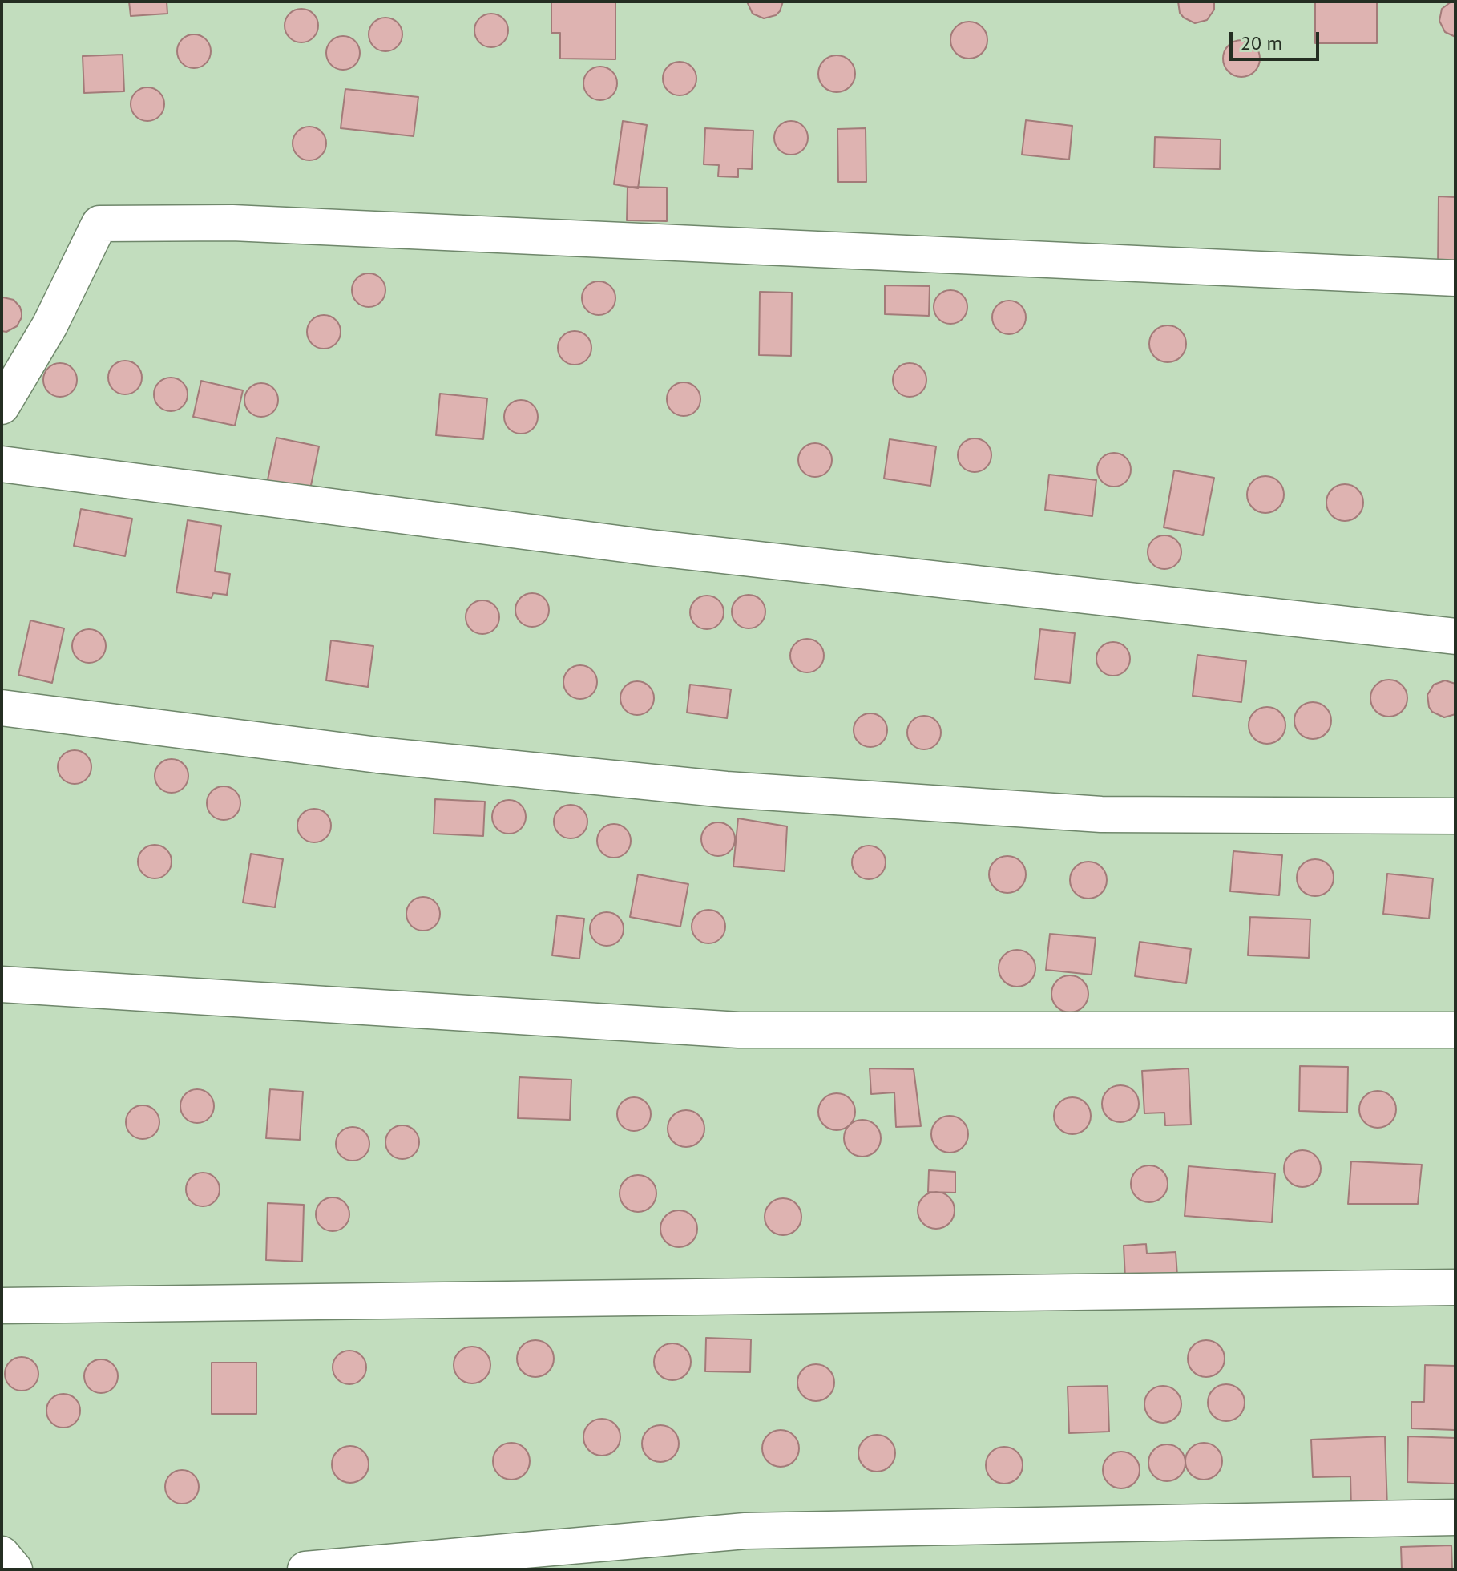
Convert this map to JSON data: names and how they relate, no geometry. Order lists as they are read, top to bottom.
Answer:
{
  "scale_bar": "20 m"
}
